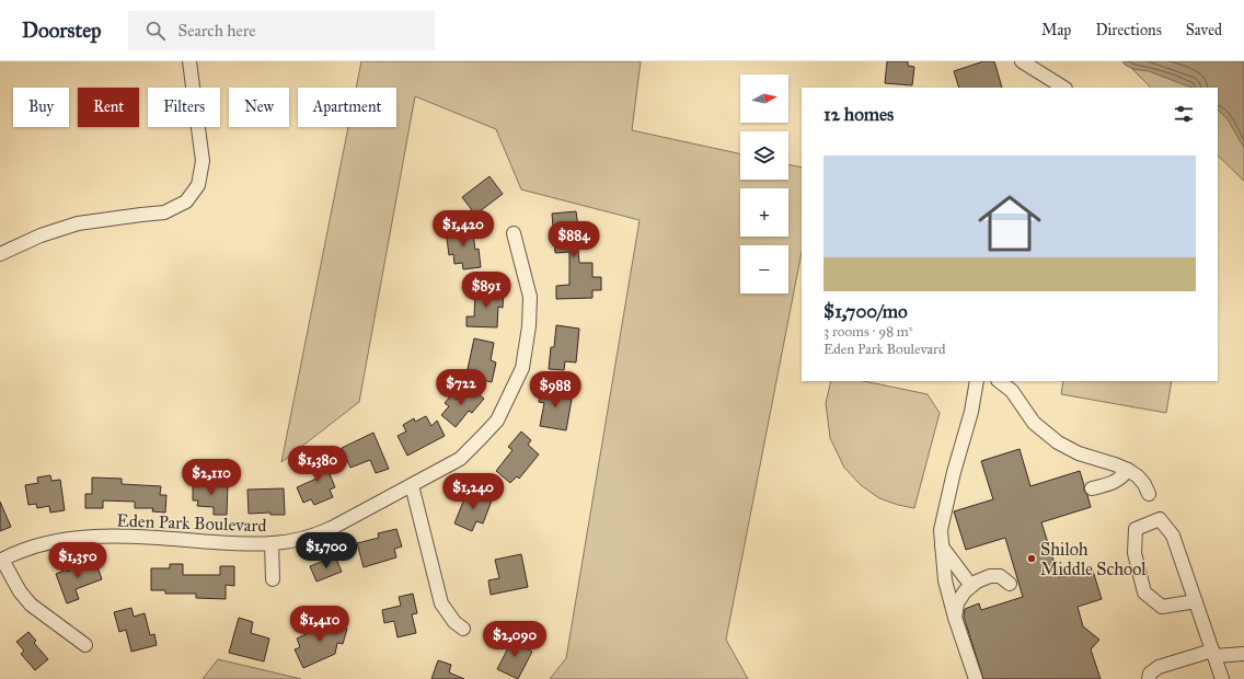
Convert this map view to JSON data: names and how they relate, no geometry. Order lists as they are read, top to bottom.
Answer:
{
  "streets": {
    "street": ["Eden Park Boulevard"]
  },
  "places": ["Shiloh Middle School"],
  "north": "right",
  "page": {
    "header": "Doorstep",
    "search": "Search here",
    "nav": ["Map", "Directions", "Saved"],
    "map_buttons": ["+", "−"],
    "chip": [
      "Buy",
      "Rent",
      "Filters",
      "New",
      "Apartment"
    ],
    "heading": "12 homes",
    "list": [
      {
        "name": "$1,700/mo",
        "note": "3 rooms · 98 m² · Eden Park Boulevard"
      }
    ],
    "price": [
      "$1,420",
      "$884",
      "$891",
      "$722",
      "$988",
      "$1,380",
      "$2,110",
      "$1,240",
      "$1,700",
      "$1,350",
      "$1,410",
      "$2,090"
    ]
  }
}
